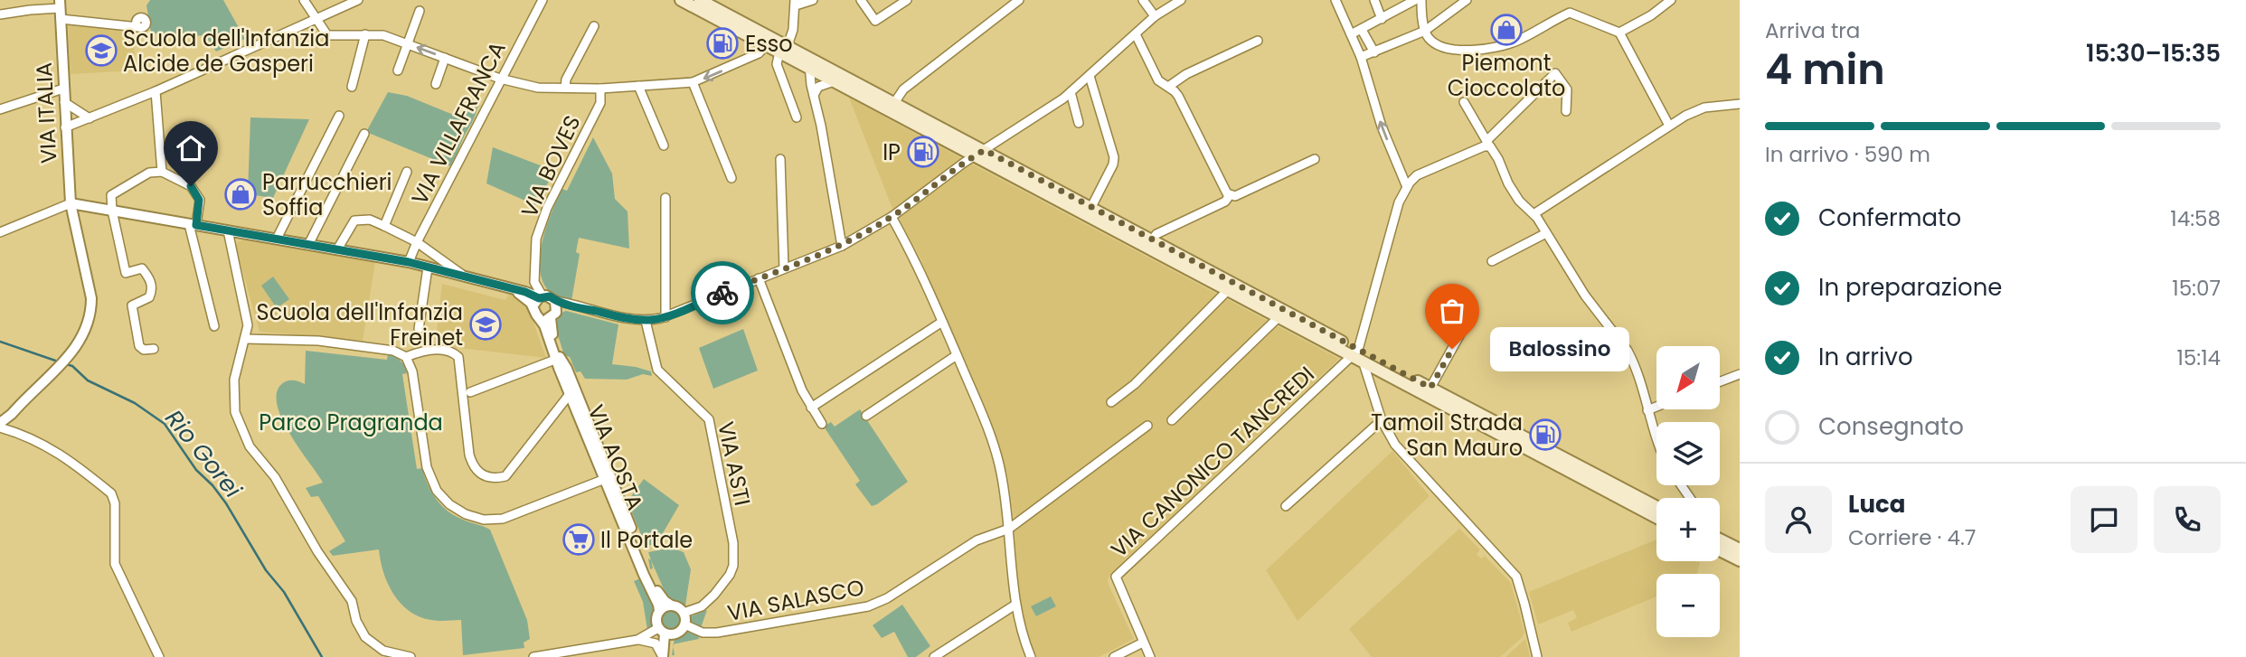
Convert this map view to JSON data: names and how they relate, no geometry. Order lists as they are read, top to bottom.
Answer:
{
  "streets": {
    "street": [
      "VIA ITALIA",
      "VIA VILLAFRANCA",
      "VIA BOVES",
      "VIA AOSTA",
      "VIA CANONICO TANCREDI",
      "VIA ASTI",
      "VIA SALASCO"
    ]
  },
  "crossings": [
    ["VIA BOVES", "VIA AOSTA"],
    ["VIA AOSTA", "VIA ASTI"],
    ["VIA AOSTA", "VIA SALASCO"],
    ["VIA ASTI", "VIA SALASCO"]
  ],
  "water": ["Rio Gorei"],
  "parks": ["Parco Pragranda"],
  "places": {
    "shop": ["Piemont Cioccolato", "Parrucchieri Soffia"],
    "fuel station": ["Esso", "IP", "Tamoil Strada San Mauro"],
    "school or university": ["Scuola dell'Infanzia Alcide de Gasperi", "Scuola dell'Infanzia Freinet"],
    "other": ["Balossino"],
    "supermarket": ["Il Portale"]
  },
  "north": "bottom left",
  "page": {
    "heading": ["4 min", "Arriva tra", "15:30–15:35"],
    "panel": ["Luca", "Corriere · 4.7"],
    "bar": "In arrivo · 590 m",
    "list": [
      ["Confermato", "14:58"],
      ["In preparazione", "15:07"],
      ["In arrivo", "15:14"],
      "Consegnato"
    ],
    "bubble": "Balossino",
    "map_buttons": ["+", "−"]
  }
}
